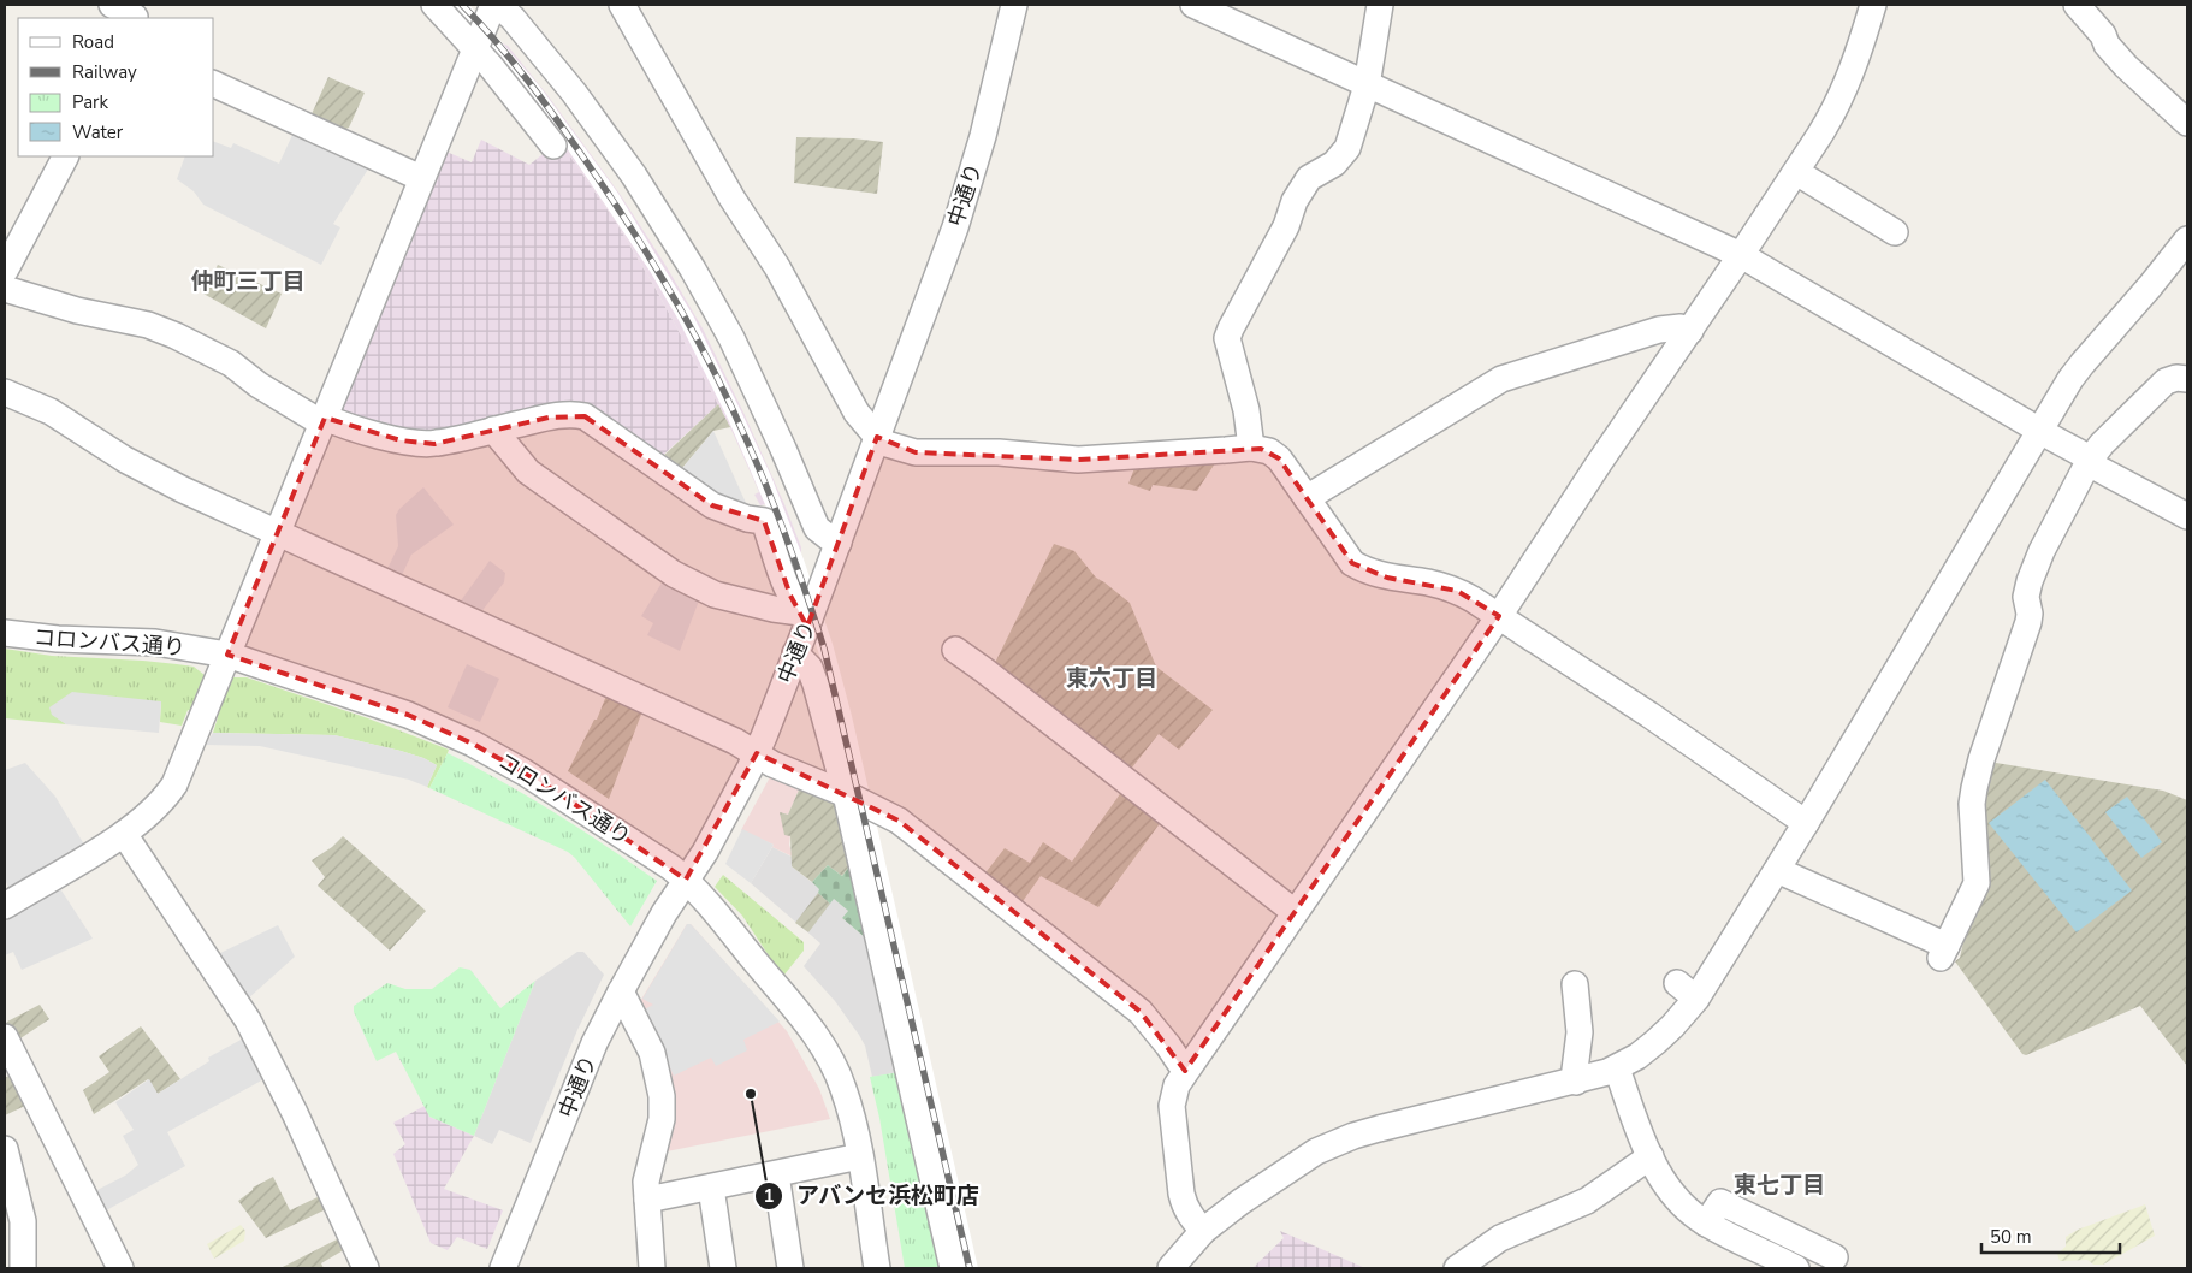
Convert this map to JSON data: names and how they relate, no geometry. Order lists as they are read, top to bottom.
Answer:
{
  "streets": {
    "street": ["中通り", "コロンバス通り"]
  },
  "crossings": [
    ["中通り", "コロンバス通り"]
  ],
  "districts": ["仲町三丁目", "東六丁目", "東七丁目"],
  "places": ["アバンセ浜松町店"],
  "legend": [
    "Road",
    "Railway",
    "Park",
    "Water"
  ],
  "scale_bar": "50 m"
}
